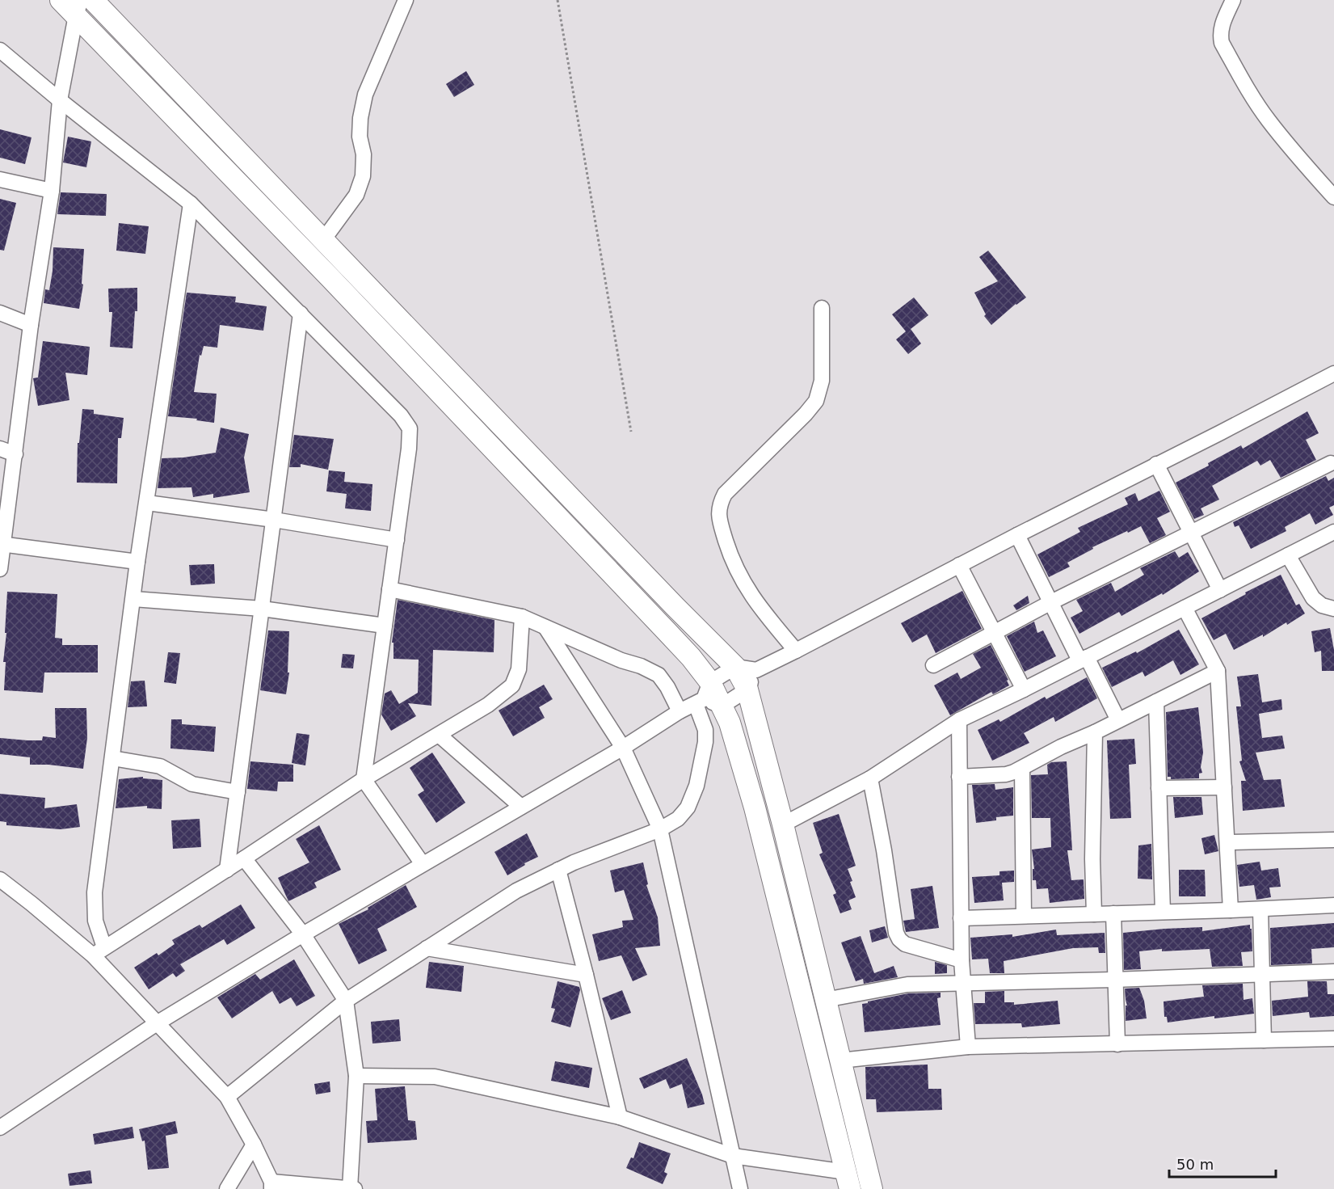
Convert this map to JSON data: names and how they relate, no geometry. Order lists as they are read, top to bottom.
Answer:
{
  "scale_bar": "50 m"
}
